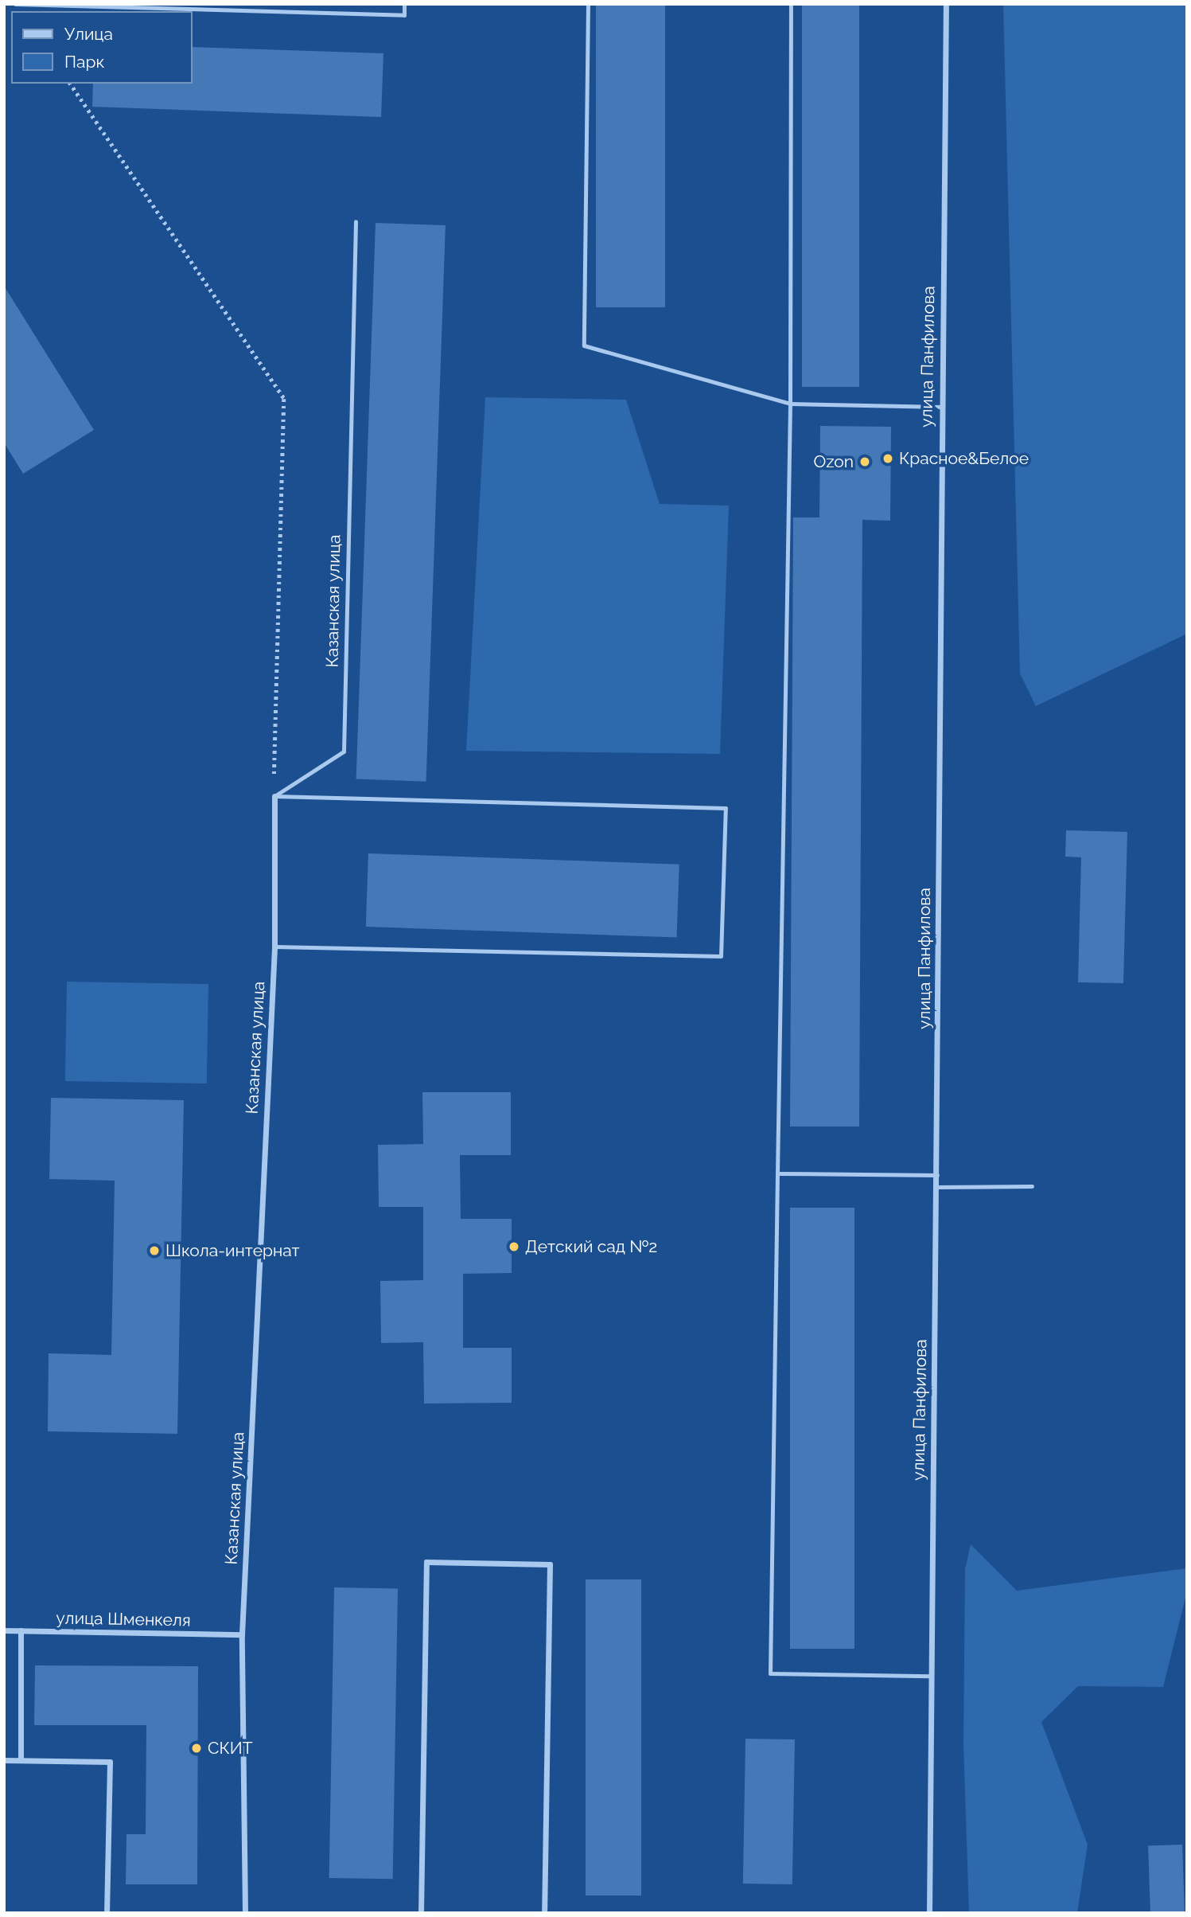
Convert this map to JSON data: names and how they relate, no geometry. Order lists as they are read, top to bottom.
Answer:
{
  "streets": {
    "street": ["улица Панфилова", "Казанская улица", "улица Шменкеля"]
  },
  "crossings": [
    ["Казанская улица", "улица Шменкеля"]
  ],
  "places": [
    "Красное&Белое",
    "Ozon",
    "Детский сад №2",
    "Школа-интернат",
    "СКИТ"
  ],
  "legend": ["Улица", "Парк"]
}
